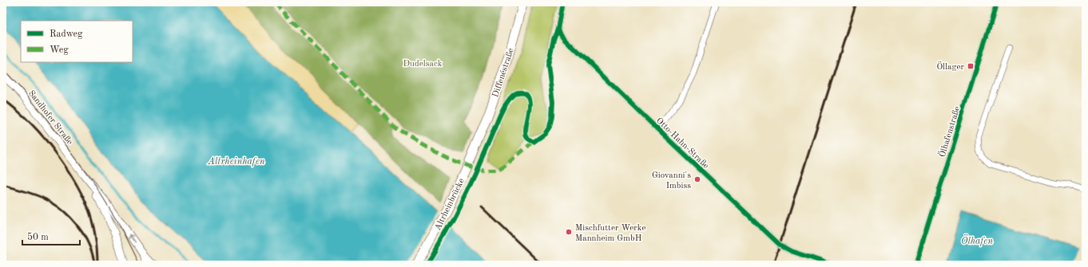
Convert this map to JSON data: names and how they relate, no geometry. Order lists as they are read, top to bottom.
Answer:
{
  "streets": {
    "main road": ["Diffenéstraße", "Altrheinbrücke"],
    "street": ["Sandhofer Straße", "Ölhafenstraße", "Otto-Hahn-Straße"]
  },
  "crossings": [
    ["Diffenéstraße", "Altrheinbrücke"]
  ],
  "water": ["Altrheinhafen", "Ölhafen"],
  "parks": ["Dudelsack"],
  "places": {
    "transit": ["Öllager"],
    "other": ["Giovanni's Imbiss", "Mischfutter Werke Mannheim GmbH"]
  },
  "legend": ["Radweg", "Weg"],
  "scale_bar": "50 m"
}
